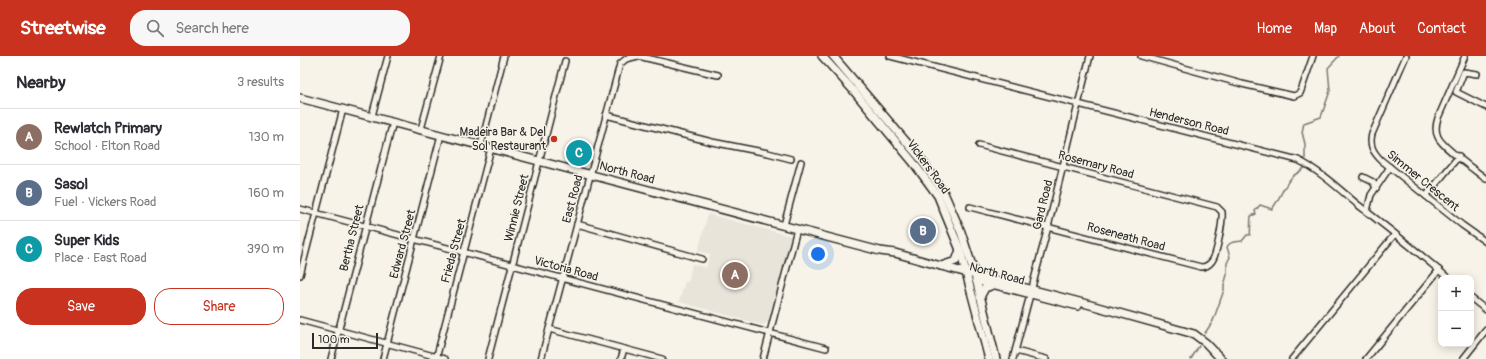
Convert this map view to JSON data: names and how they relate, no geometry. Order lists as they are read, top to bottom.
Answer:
{
  "streets": {
    "street": [
      "Henderson Road",
      "Rosemary Road",
      "Vickers Road",
      "North Road",
      "Simmer Crescent",
      "East Road",
      "Gard Road",
      "Winnie Street",
      "Roseneath Road",
      "Bertha Street",
      "Edward Street",
      "Frieda Street",
      "Victoria Road"
    ]
  },
  "crossings": [
    ["Henderson Road", "Gard Road"],
    ["Rosemary Road", "Gard Road"],
    ["Rosemary Road", "Roseneath Road"],
    ["Vickers Road", "North Road"],
    ["North Road", "East Road"],
    ["North Road", "Gard Road"],
    ["North Road", "Winnie Street"],
    ["North Road", "Bertha Street"],
    ["North Road", "Edward Street"],
    ["North Road", "Frieda Street"],
    ["East Road", "Victoria Road"],
    ["Gard Road", "Roseneath Road"],
    ["Winnie Street", "Victoria Road"],
    ["Bertha Street", "Victoria Road"],
    ["Edward Street", "Victoria Road"],
    ["Frieda Street", "Victoria Road"]
  ],
  "places": ["Madeira Bar & Del Sol Restaurant"],
  "scale_bar": "100 m",
  "page": {
    "header": "Streetwise",
    "search": "Search here",
    "nav": [
      "Home",
      "Map",
      "About",
      "Contact"
    ],
    "heading": ["Nearby", "3 results"],
    "list": [
      {
        "mark": "A",
        "name": "Rewlatch Primary",
        "note": "School · Elton Road",
        "value": "130 m"
      },
      {
        "mark": "B",
        "name": "Sasol",
        "note": "Fuel · Vickers Road",
        "value": "160 m"
      },
      {
        "mark": "C",
        "name": "Super Kids",
        "note": "Place · East Road",
        "value": "390 m"
      }
    ],
    "pins": ["C", "B", "A"],
    "map_buttons": ["+", "−"],
    "buttons": ["Save", "Share"],
    "scale": "100 m"
  }
}
